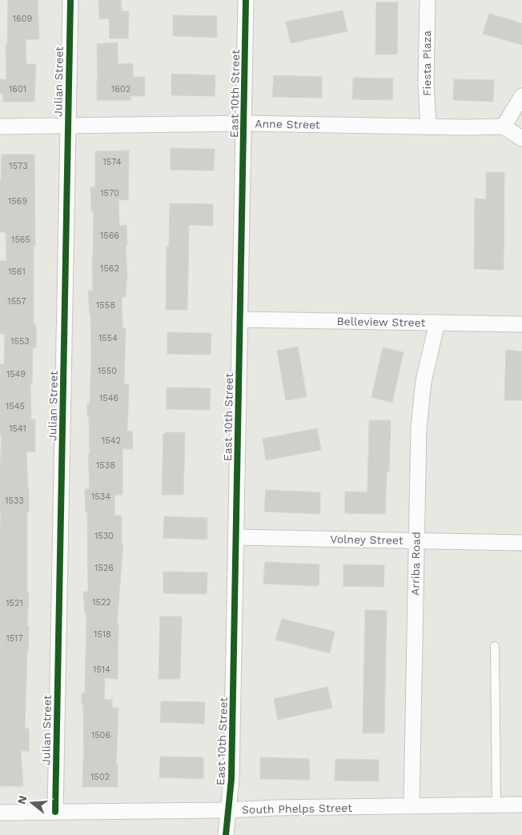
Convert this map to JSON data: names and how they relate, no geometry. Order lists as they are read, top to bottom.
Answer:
{
  "streets": {
    "street": [
      "Fiesta Plaza",
      "Julian Street",
      "East 10th Street",
      "Anne Street",
      "Belleview Street",
      "Volney Street",
      "Arriba Road",
      "South Phelps Street"
    ]
  },
  "crossings": [
    ["Fiesta Plaza", "Anne Street"],
    ["Julian Street", "Anne Street"],
    ["Julian Street", "South Phelps Street"],
    ["East 10th Street", "Anne Street"],
    ["East 10th Street", "Belleview Street"],
    ["East 10th Street", "Volney Street"],
    ["East 10th Street", "South Phelps Street"],
    ["Belleview Street", "Arriba Road"],
    ["Volney Street", "Arriba Road"],
    ["Arriba Road", "South Phelps Street"]
  ],
  "house_numbers": [
    "1609",
    "1601",
    "1602",
    "1574",
    "1573",
    "1570",
    "1569",
    "1566",
    "1565",
    "1562",
    "1561",
    "1557",
    "1558",
    "1554",
    "1553",
    "1550",
    "1549",
    "1546",
    "1545",
    "1541",
    "1542",
    "1538",
    "1534",
    "1533",
    "1530",
    "1526",
    "1522",
    "1521",
    "1518",
    "1517",
    "1514",
    "1506",
    "1502"
  ],
  "north": "left"
}
